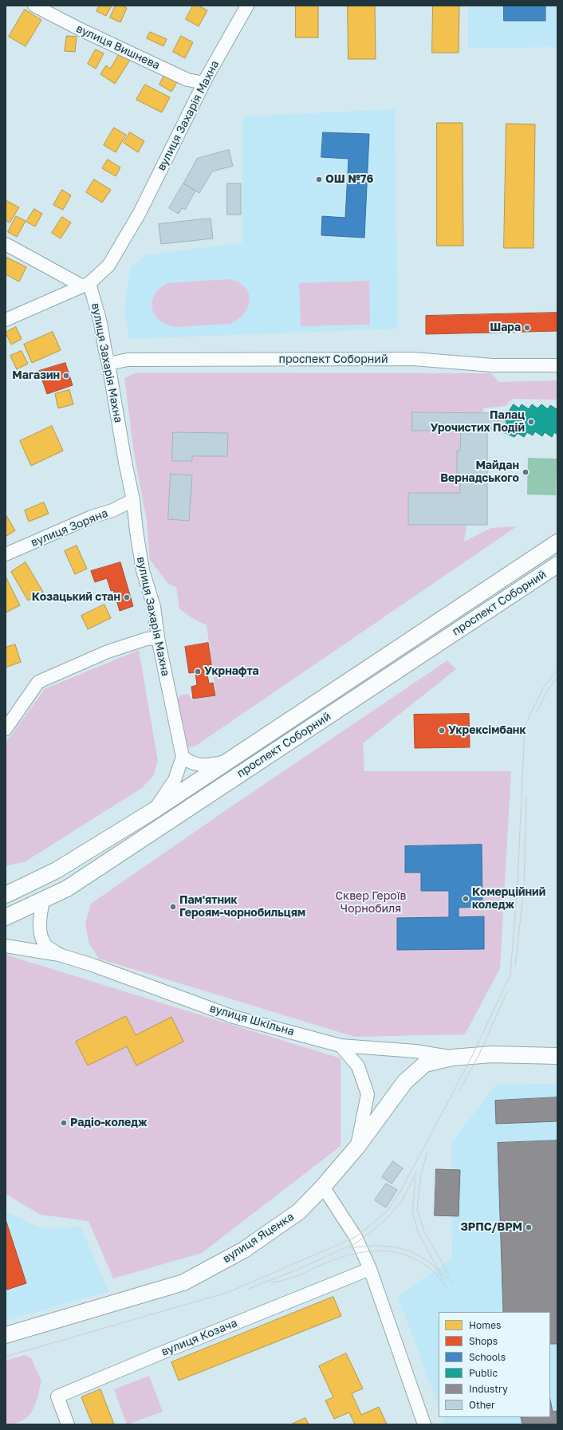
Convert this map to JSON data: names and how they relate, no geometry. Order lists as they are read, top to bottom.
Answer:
{
  "streets": {
    "main road": ["проспект Соборний", "вулиця Яценка"],
    "street": [
      "вулиця Вишнева",
      "вулиця Захарія Махна",
      "вулиця Зоряна",
      "вулиця Шкільна",
      "вулиця Козача"
    ]
  },
  "crossings": [
    ["вулиця Вишнева", "вулиця Захарія Махна"],
    ["вулиця Захарія Махна", "проспект Соборний"],
    ["вулиця Захарія Махна", "вулиця Зоряна"],
    ["проспект Соборний", "вулиця Шкільна"],
    ["вулиця Шкільна", "вулиця Яценка"]
  ],
  "parks": ["Сквер Героїв Чорнобиля"],
  "places": [
    "ОШ №76",
    "Шара",
    "Магазин",
    "Палац Урочистих Подій",
    "Майдан Вернадського",
    "Козацький стан",
    "Укрнафта",
    "Укрексімбанк",
    "Комерційний коледж",
    "Пам'ятник Героям-чорнобильцям",
    "Радіо-коледж",
    "ЗРПС/ВРМ"
  ],
  "legend": [
    "Homes",
    "Shops",
    "Schools",
    "Public",
    "Industry",
    "Other"
  ]
}
